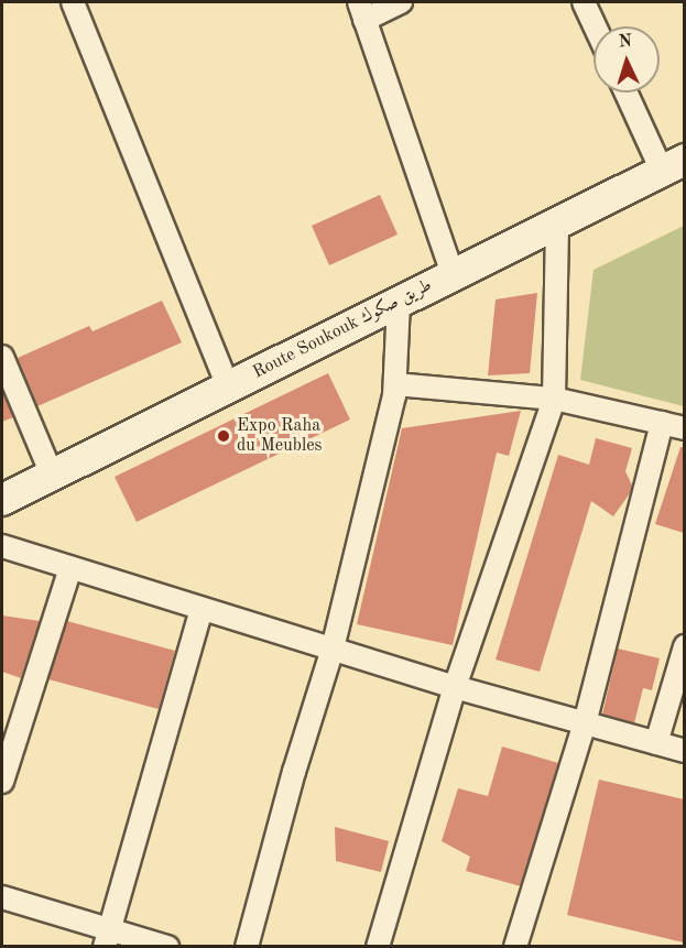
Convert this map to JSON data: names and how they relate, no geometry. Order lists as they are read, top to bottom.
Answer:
{
  "streets": {
    "street": ["Route Soukouk طريق صكوك"]
  },
  "places": ["Expo Raha du Meubles"],
  "north": "top"
}
